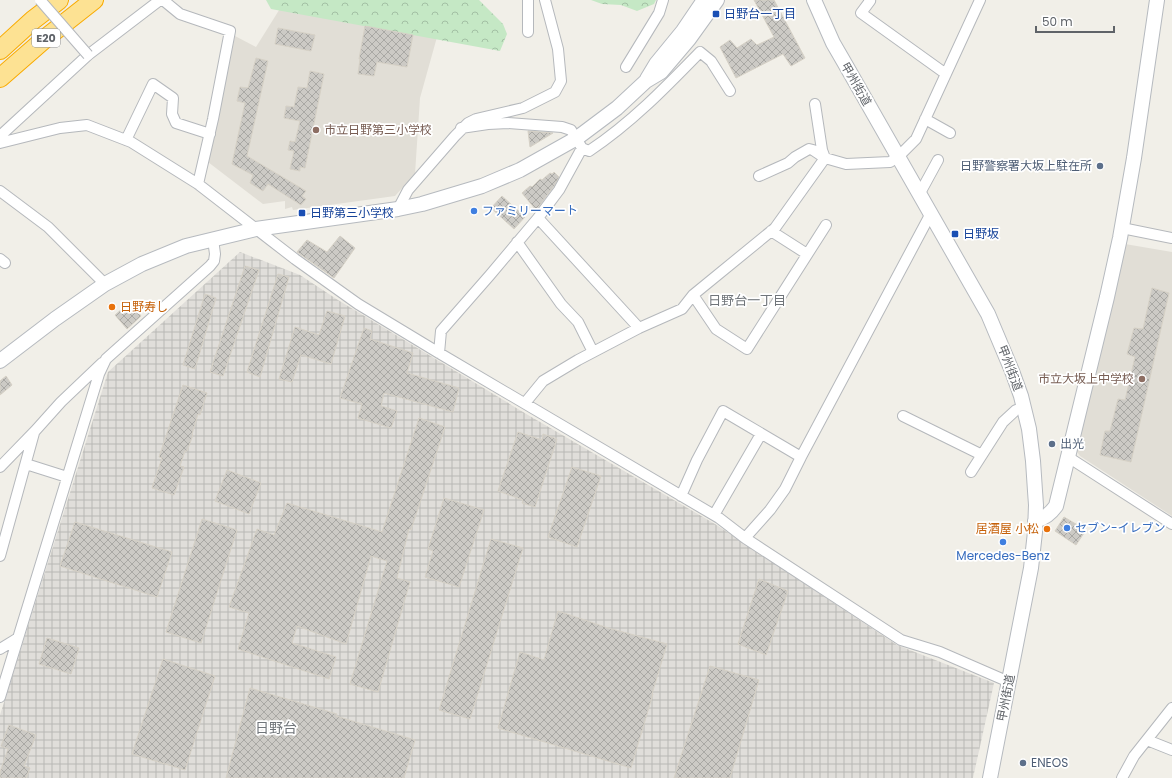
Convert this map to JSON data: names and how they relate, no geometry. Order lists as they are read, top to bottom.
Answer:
{
  "streets": {
    "highway": ["E20"],
    "street": ["甲州街道"]
  },
  "districts": ["日野台一丁目", "日野台"],
  "places": {
    "transit": ["日野台一丁目", "日野第三小学校", "日野坂"],
    "other": [
      "市立日野第三小学校",
      "日野警察署大坂上駐在所",
      "ファミリーマート",
      "日野寿し",
      "市立大坂上中学校",
      "出光",
      "セブン-イレブン",
      "居酒屋 小松",
      "Mercedes-Benz",
      "ENEOS"
    ]
  },
  "scale_bar": "50 m"
}
